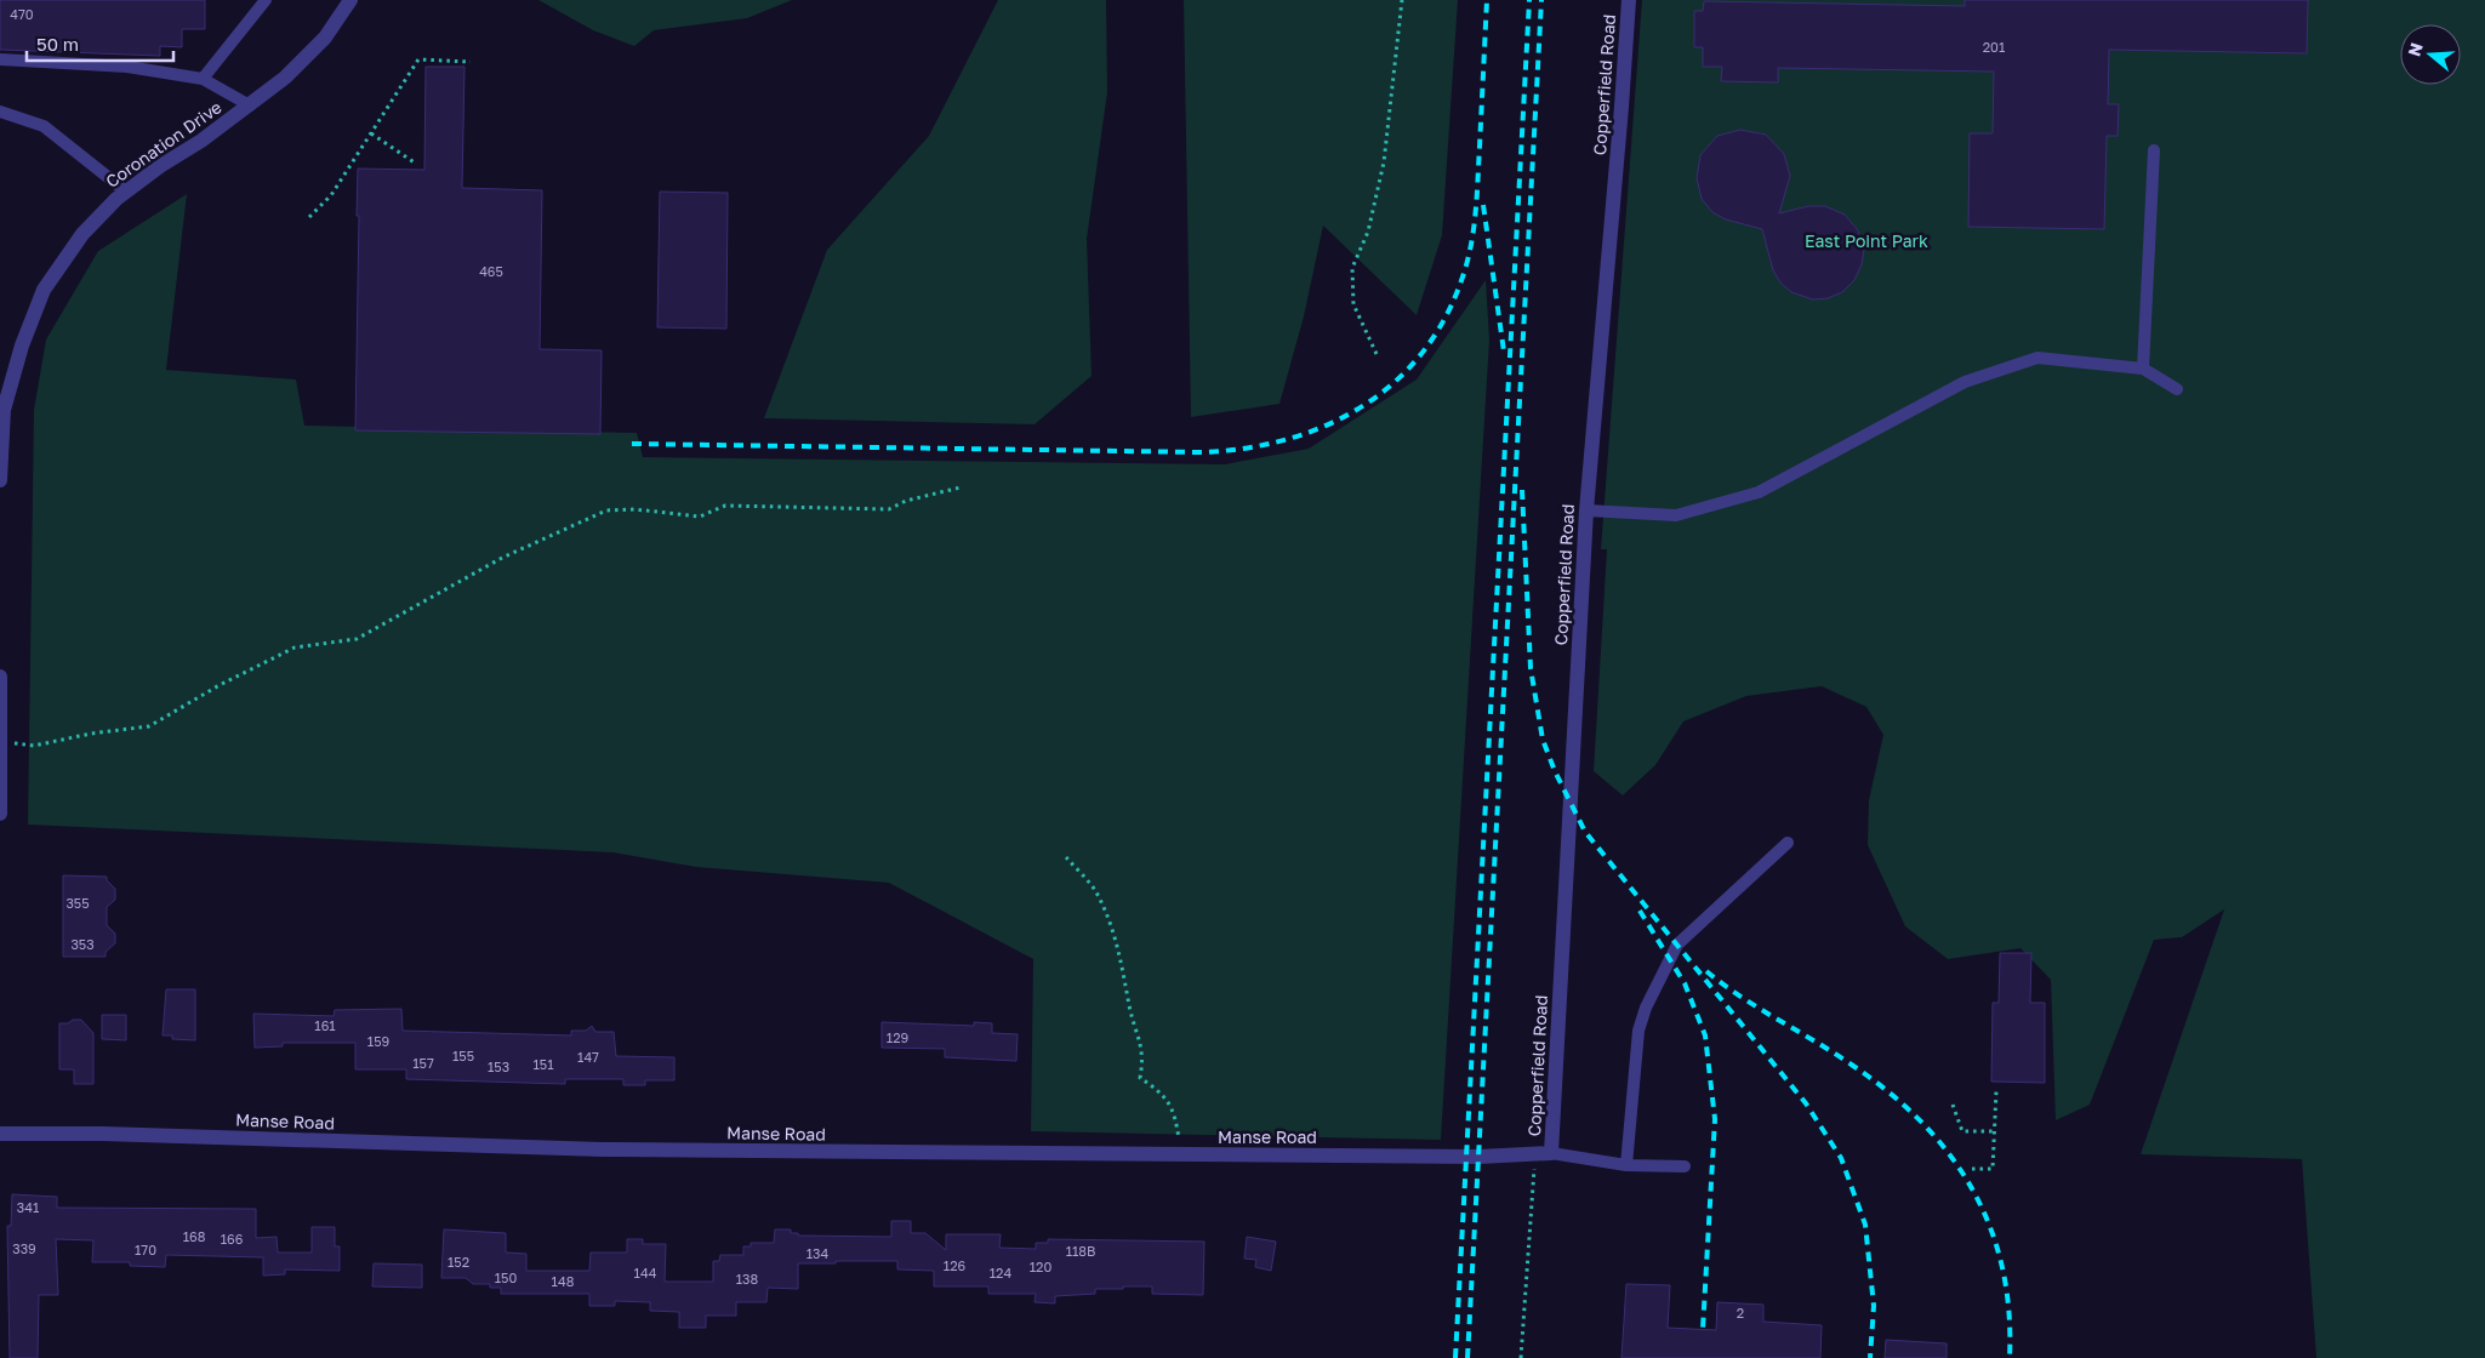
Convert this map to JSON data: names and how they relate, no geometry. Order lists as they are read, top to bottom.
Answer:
{
  "streets": {
    "street": ["Copperfield Road", "Coronation Drive", "Manse Road"]
  },
  "crossings": [
    ["Copperfield Road", "Manse Road"]
  ],
  "parks": ["East Point Park"],
  "house_numbers": [
    "470",
    "201",
    "465",
    "355",
    "353",
    "161",
    "129",
    "159",
    "155",
    "147",
    "157",
    "151",
    "153",
    "341",
    "168",
    "166",
    "339",
    "170",
    "118B",
    "134",
    "152",
    "126",
    "120",
    "144",
    "124",
    "150",
    "138",
    "148",
    "2"
  ],
  "scale_bar": "50 m",
  "north": "left"
}
